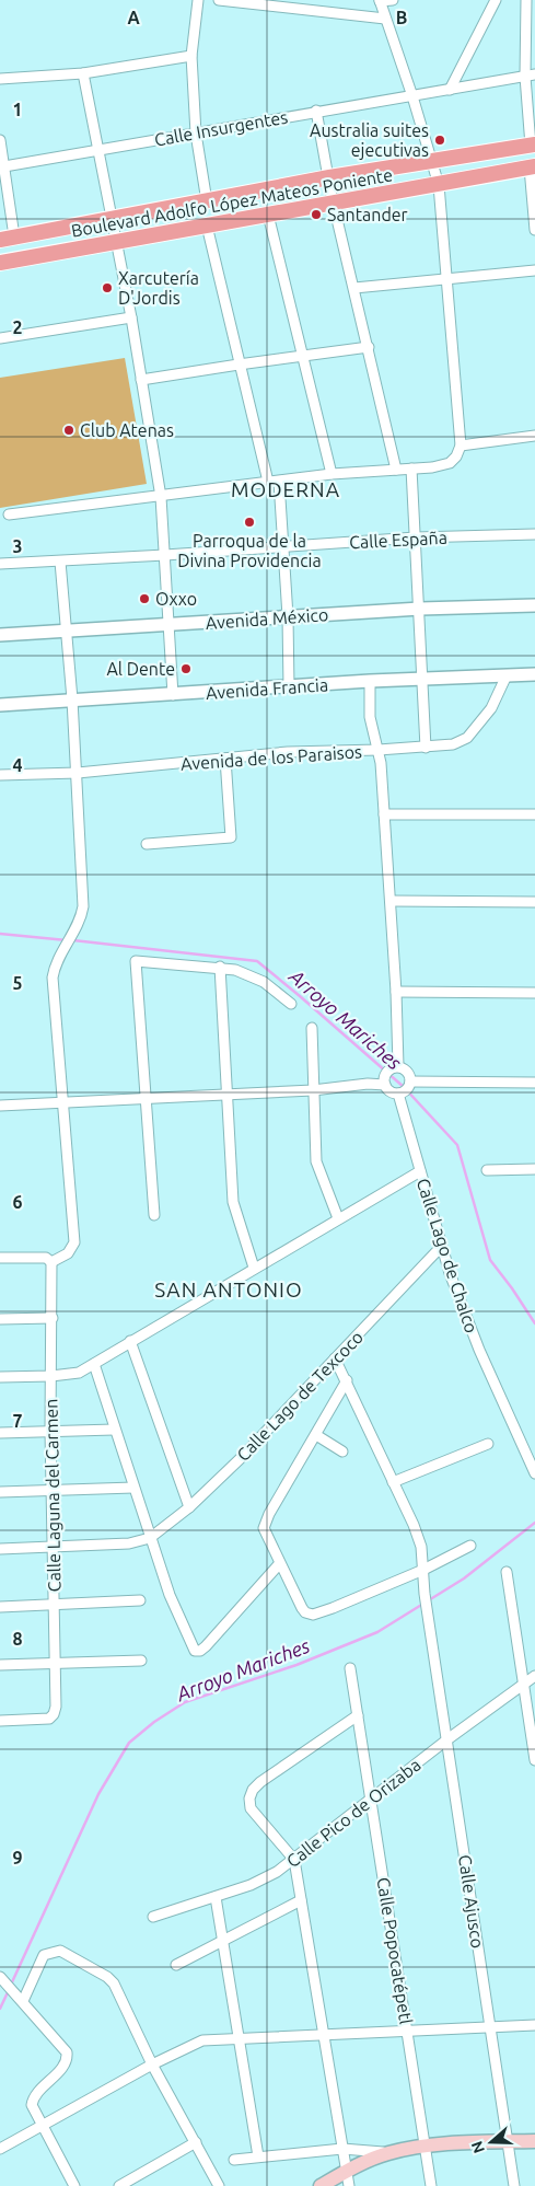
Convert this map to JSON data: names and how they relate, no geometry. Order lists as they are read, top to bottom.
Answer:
{
  "streets": {
    "main road": ["Boulevard Adolfo López Mateos Poniente"],
    "street": [
      "Calle Insurgentes",
      "Calle España",
      "Avenida México",
      "Avenida Francia",
      "Avenida de los Paraisos",
      "Calle Lago de Chalco",
      "Calle Lago de Texcoco",
      "Calle Laguna del Carmen",
      "Calle Pico de Orizaba",
      "Calle Ajusco",
      "Calle Popocatépetl"
    ]
  },
  "crossings": [
    ["Avenida Francia", "Avenida de los Paraisos"],
    ["Calle Lago de Chalco", "Calle Lago de Texcoco"],
    ["Calle Lago de Texcoco", "Calle Ajusco"],
    ["Calle Pico de Orizaba", "Calle Ajusco"],
    ["Calle Pico de Orizaba", "Calle Popocatépetl"]
  ],
  "districts": ["MODERNA", "SAN ANTONIO"],
  "water": ["Arroyo Mariches"],
  "places": [
    "Australia suites ejecutivas",
    "Santander",
    "Xarcutería D'Jordis",
    "Club Atenas",
    "Parroqua de la Divina Providencia",
    "Oxxo",
    "Al Dente"
  ],
  "north": "left",
  "grid": {
    "columns": ["A", "B"],
    "rows": [
      "1",
      "2",
      "3",
      "4",
      "5",
      "6",
      "7",
      "8",
      "9"
    ]
  }
}
